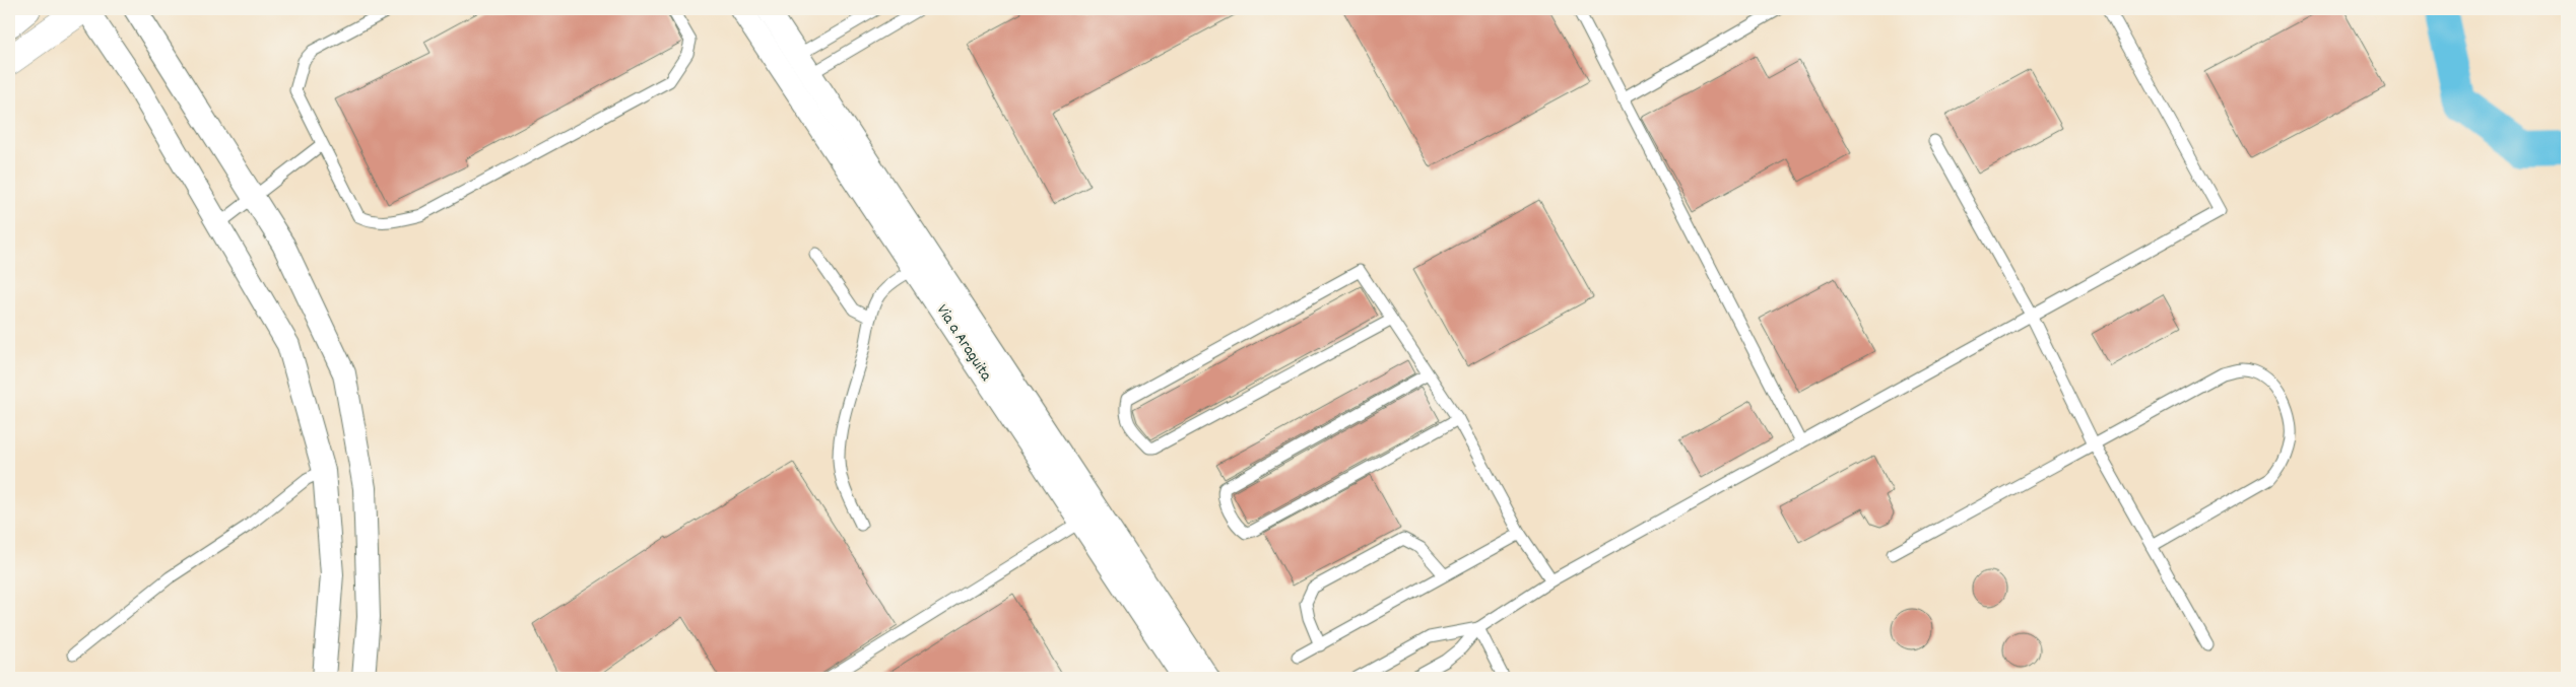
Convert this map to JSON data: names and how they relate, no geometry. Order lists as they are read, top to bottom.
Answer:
{
  "streets": {
    "street": ["Via a Araguita"]
  }
}
